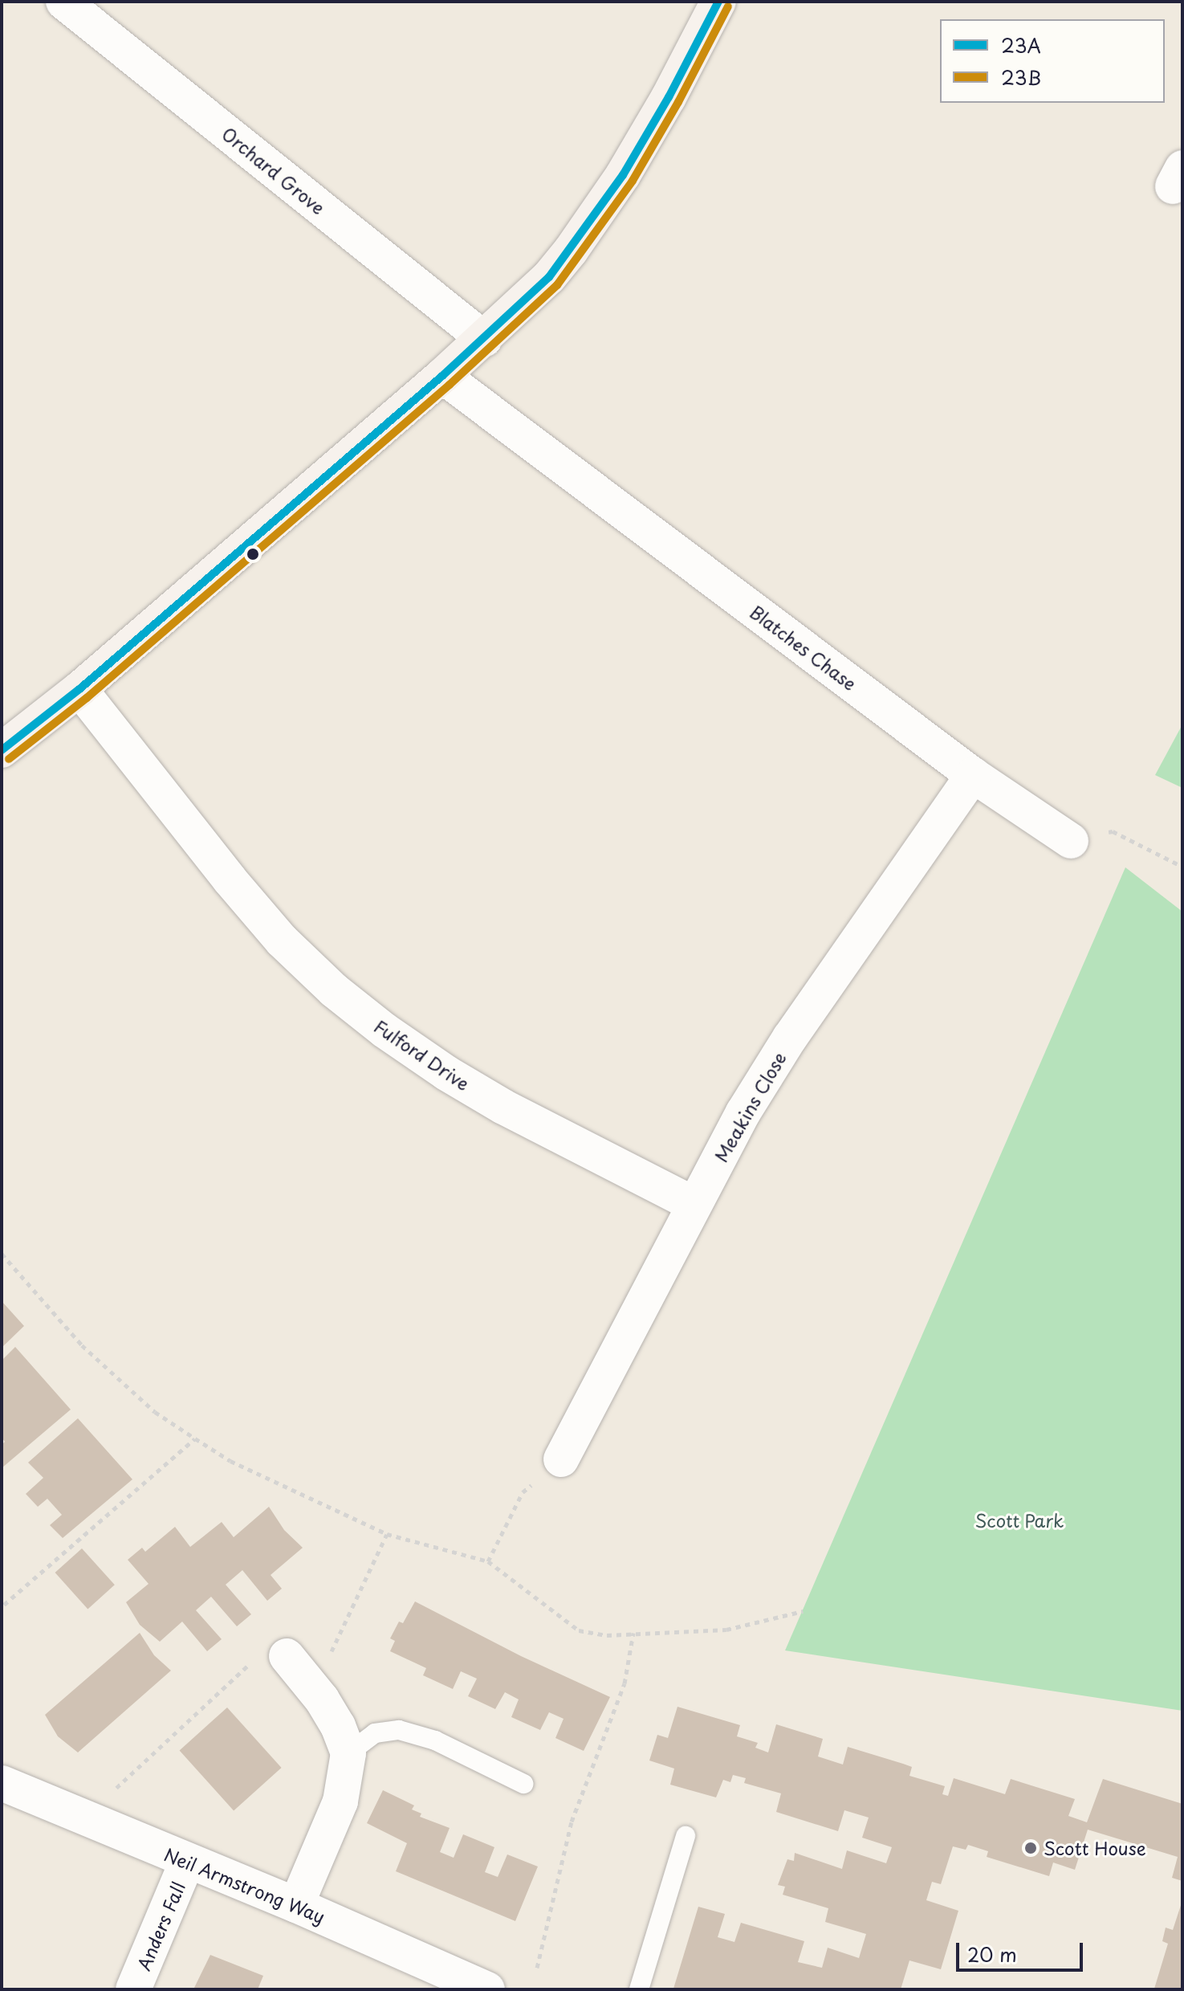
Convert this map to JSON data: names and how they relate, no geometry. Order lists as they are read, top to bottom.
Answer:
{
  "streets": {
    "street": [
      "Orchard Grove",
      "Blatches Chase",
      "Fulford Drive",
      "Meakins Close",
      "Neil Armstrong Way",
      "Anders Fall"
    ]
  },
  "crossings": [
    ["Blatches Chase", "Meakins Close"],
    ["Fulford Drive", "Meakins Close"],
    ["Neil Armstrong Way", "Anders Fall"]
  ],
  "parks": ["Scott Park"],
  "places": ["Scott House"],
  "lines": ["transit line 23A", "transit line 23B"],
  "legend": ["23A", "23B"],
  "scale_bar": "20 m"
}
